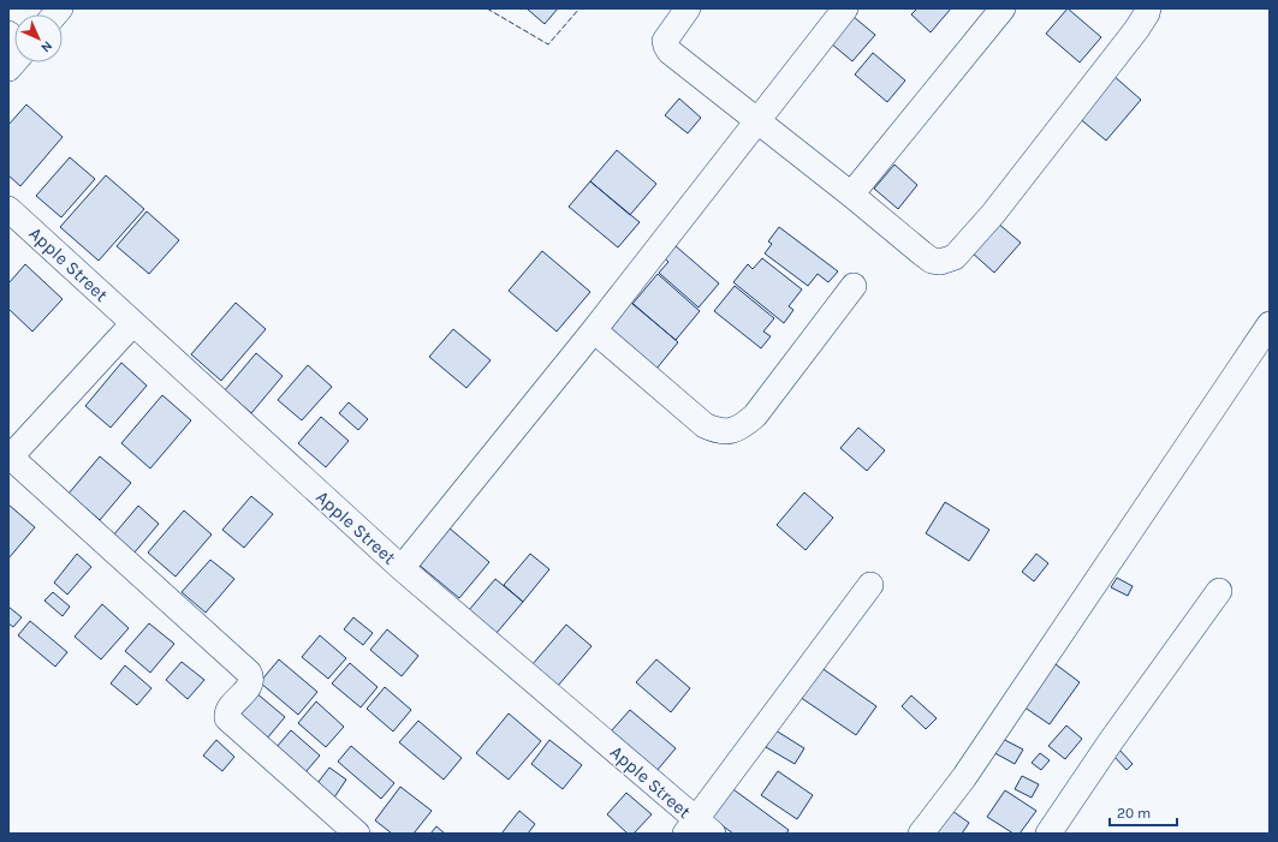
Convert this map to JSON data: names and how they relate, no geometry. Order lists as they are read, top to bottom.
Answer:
{
  "streets": {
    "street": ["Apple Street"]
  },
  "scale_bar": "20 m",
  "north": "bottom right"
}
